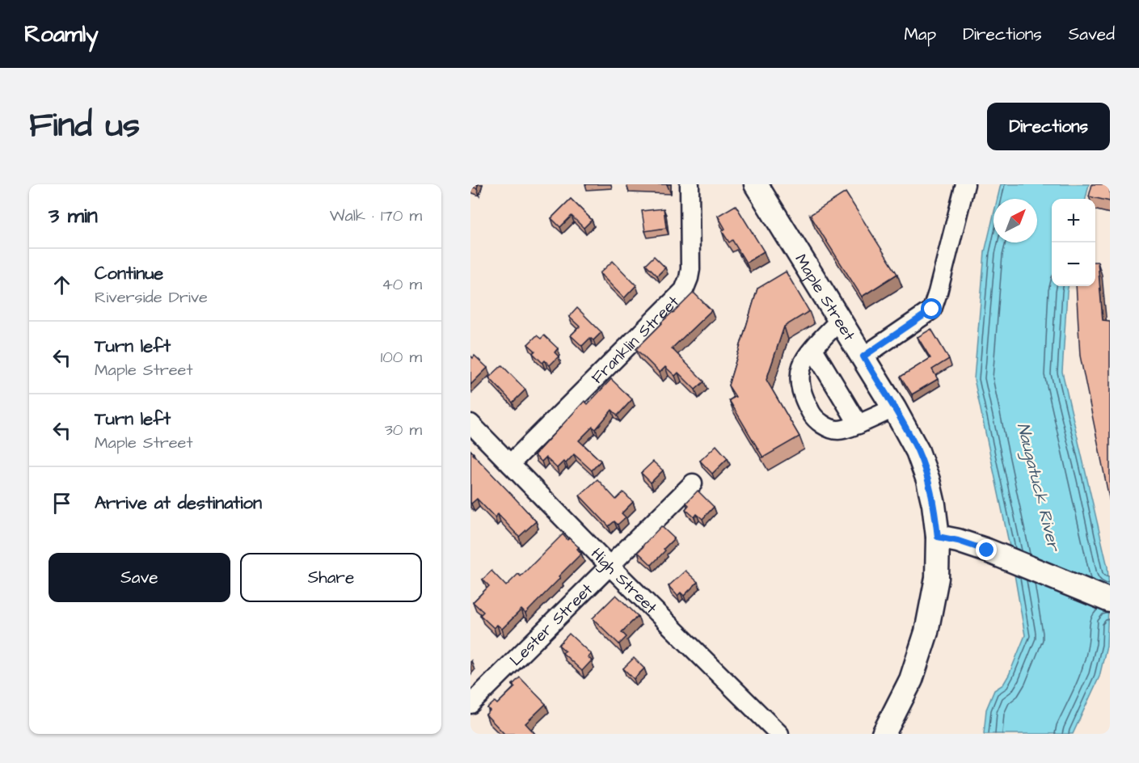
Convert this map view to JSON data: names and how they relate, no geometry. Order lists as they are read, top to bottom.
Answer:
{
  "streets": {
    "main road": ["Maple Street"],
    "street": ["Franklin Street", "High Street", "Lester Street"]
  },
  "crossings": [
    ["Franklin Street", "High Street"],
    ["High Street", "Lester Street"]
  ],
  "water": ["Naugatuck River"],
  "north": "top right",
  "page": {
    "header": "Roamly",
    "nav": ["Map", "Directions", "Saved"],
    "title": "Find us",
    "buttons": [
      "Directions",
      ["Save", "Share"]
    ],
    "heading": ["3 min", "Walk · 170 m"],
    "map_buttons": ["+", "−"],
    "list": [
      ["Continue", "Riverside Drive", "40 m"],
      ["Turn left", "Maple Street", "100 m"],
      ["Turn left", "Maple Street", "30 m"],
      "Arrive at destination"
    ]
  }
}
